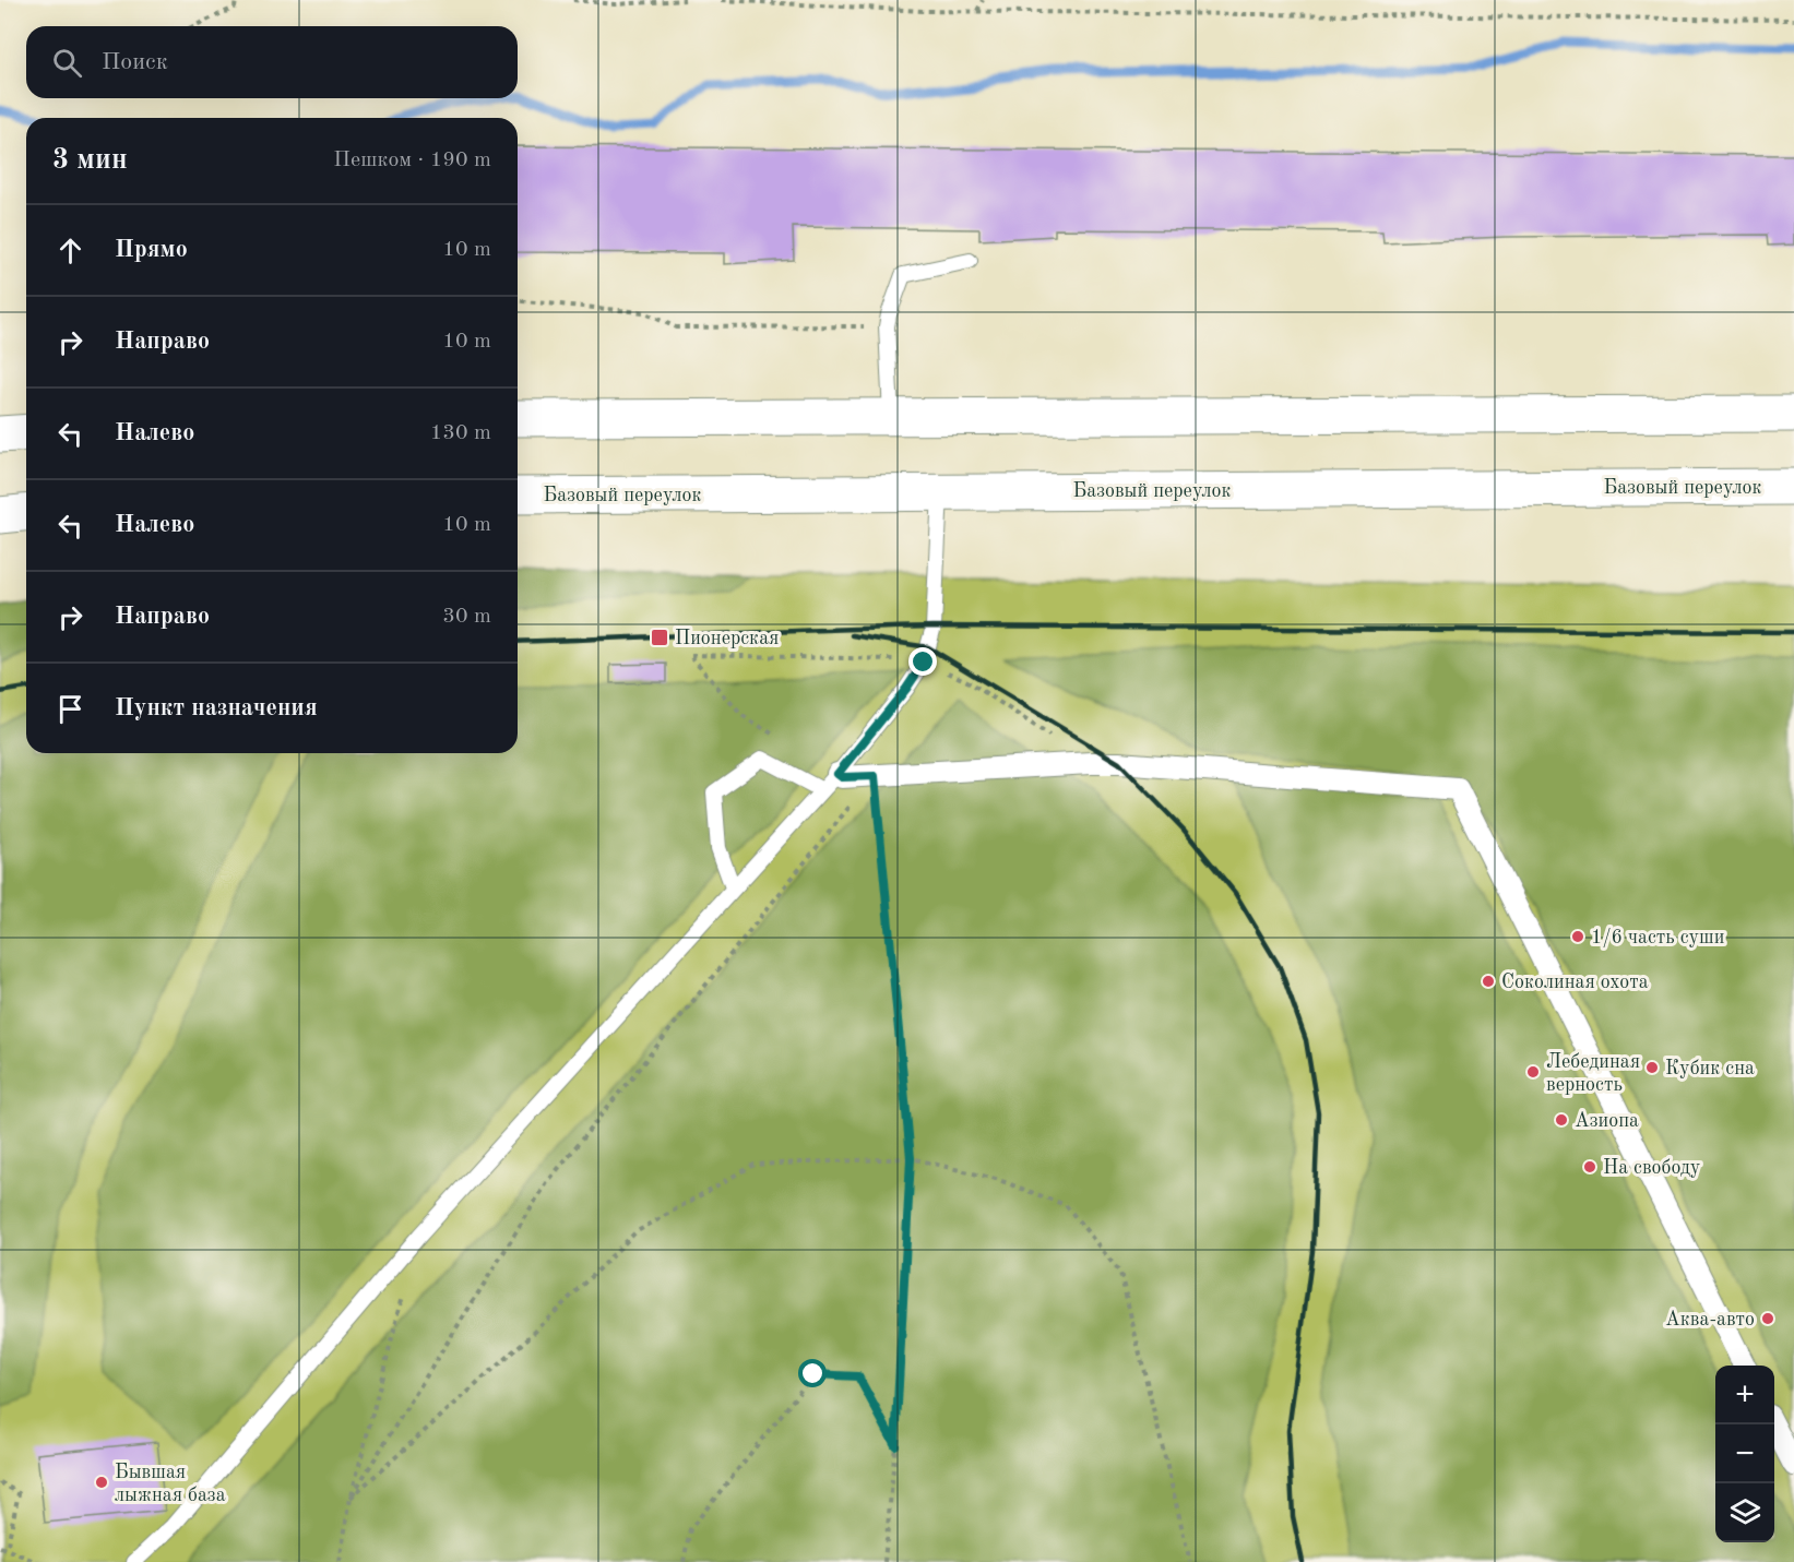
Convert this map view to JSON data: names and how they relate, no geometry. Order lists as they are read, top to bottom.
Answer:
{
  "streets": {
    "main road": ["Базовый переулок"]
  },
  "places": {
    "transit": ["Пионерская"],
    "other": [
      "1/6 часть суши",
      "Соколиная охота",
      "Кубик сна",
      "Лебединая верность",
      "Азиопа",
      "На свободу",
      "Аква-авто",
      "Бывшая лыжная база"
    ]
  },
  "page": {
    "search": "Поиск",
    "heading": ["3 мин", "Пешком · 190 m"],
    "list": [
      ["Прямо", "10 m"],
      ["Направо", "10 m"],
      ["Налево", "130 m"],
      ["Налево", "10 m"],
      ["Направо", "30 m"],
      "Пункт назначения"
    ],
    "map_buttons": ["+", "−"]
  }
}
